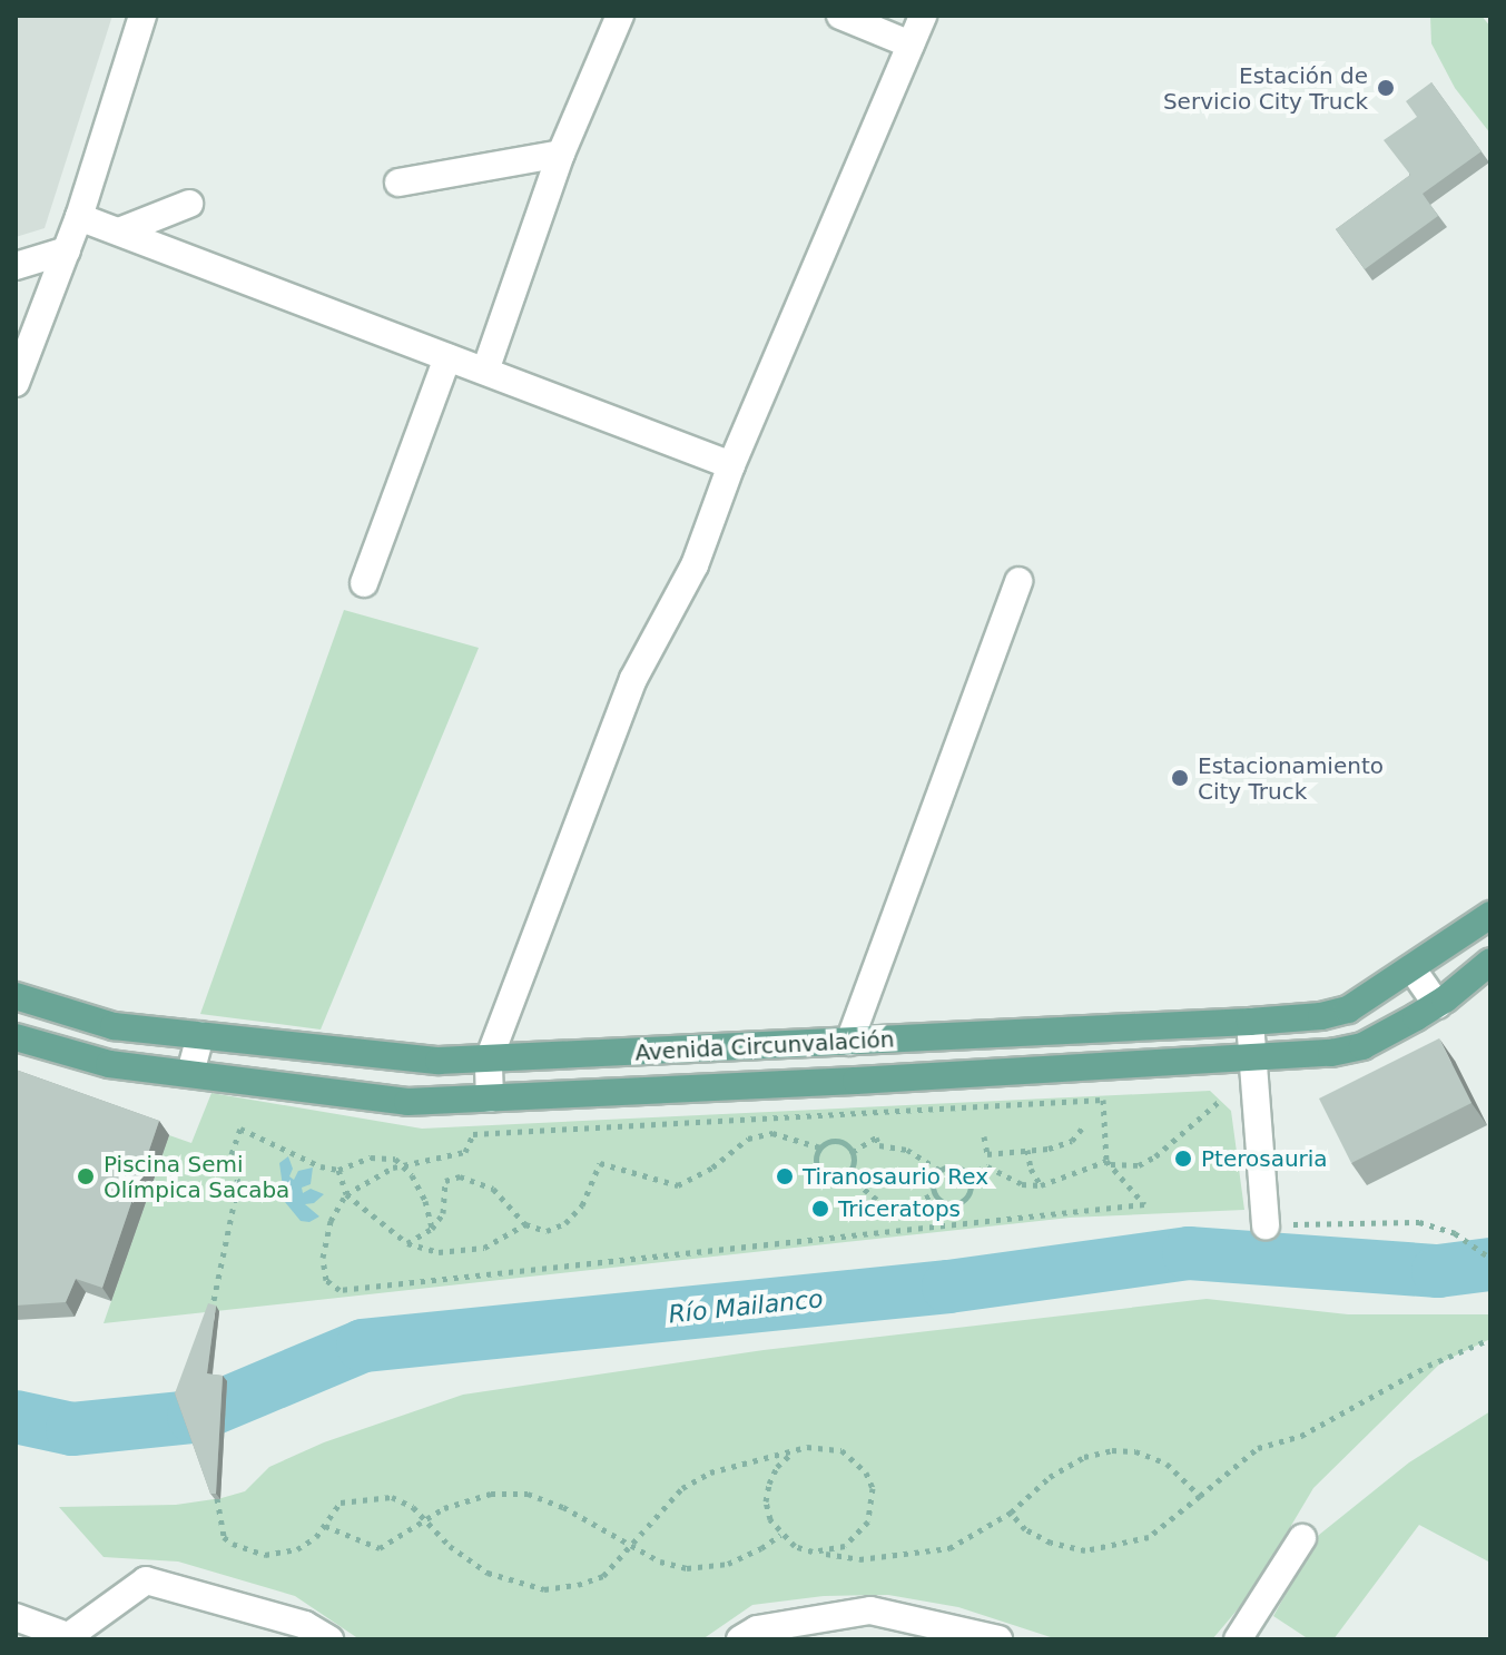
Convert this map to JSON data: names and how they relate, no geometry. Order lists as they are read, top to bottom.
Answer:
{
  "streets": {
    "main road": ["Avenida Circunvalación"]
  },
  "water": ["Río Mailanco"],
  "places": [
    "Estación de Servicio City Truck",
    "Estacionamiento City Truck",
    "Pterosauria",
    "Piscina Semi Olímpica Sacaba",
    "Tiranosaurio Rex",
    "Triceratops"
  ]
}
